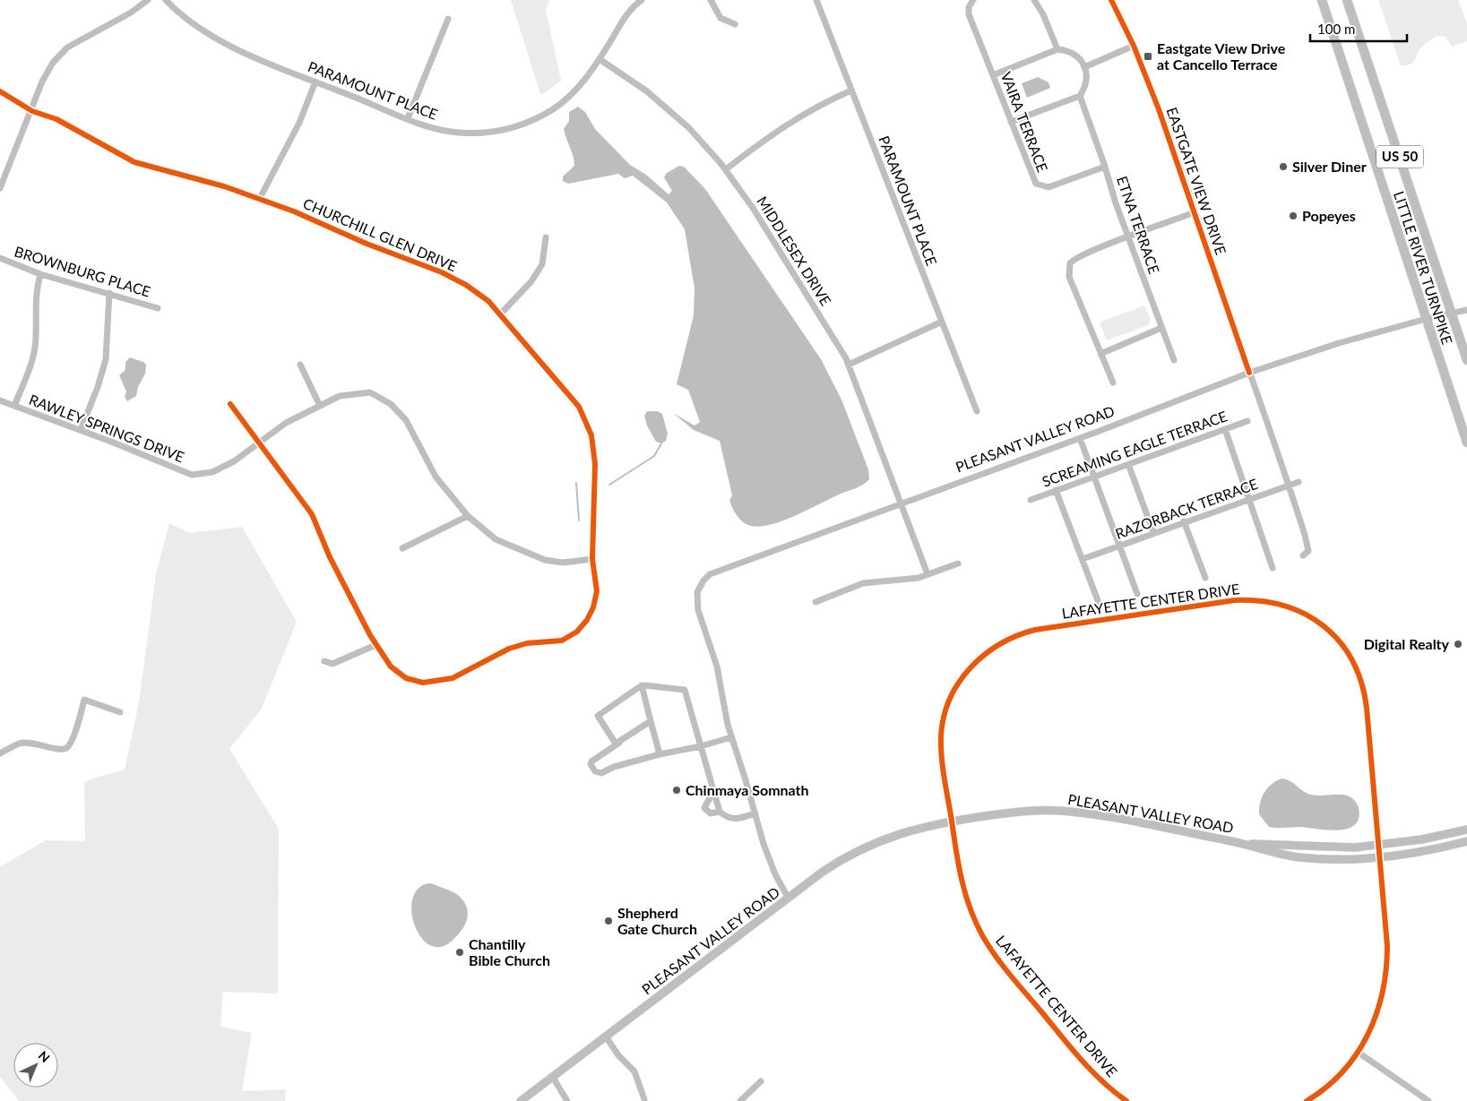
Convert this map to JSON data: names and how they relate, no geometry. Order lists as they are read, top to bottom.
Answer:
{
  "streets": {
    "highway": ["US 50", "LITTLE RIVER TURNPIKE"],
    "main road": ["PLEASANT VALLEY ROAD"],
    "street": [
      "PARAMOUNT PLACE",
      "VAIRA TERRACE",
      "EASTGATE VIEW DRIVE",
      "ETNA TERRACE",
      "CHURCHILL GLEN DRIVE",
      "MIDDLESEX DRIVE",
      "BROWNBURG PLACE",
      "RAWLEY SPRINGS DRIVE",
      "SCREAMING EAGLE TERRACE",
      "RAZORBACK TERRACE",
      "LAFAYETTE CENTER DRIVE"
    ]
  },
  "crossings": [
    ["PARAMOUNT PLACE", "MIDDLESEX DRIVE"],
    ["VAIRA TERRACE", "ETNA TERRACE"],
    ["EASTGATE VIEW DRIVE", "PLEASANT VALLEY ROAD"],
    ["EASTGATE VIEW DRIVE", "RAZORBACK TERRACE"],
    ["CHURCHILL GLEN DRIVE", "RAWLEY SPRINGS DRIVE"],
    ["MIDDLESEX DRIVE", "PLEASANT VALLEY ROAD"],
    ["LITTLE RIVER TURNPIKE", "PLEASANT VALLEY ROAD"],
    ["PLEASANT VALLEY ROAD", "LAFAYETTE CENTER DRIVE"]
  ],
  "places": {
    "transit": ["Eastgate View Drive at Cancello Terrace"],
    "other": [
      "Silver Diner",
      "Popeyes",
      "Digital Realty",
      "Chinmaya Somnath",
      "Shepherd Gate Church",
      "Chantilly Bible Church"
    ]
  },
  "scale_bar": "100 m",
  "north": "top right"
}
